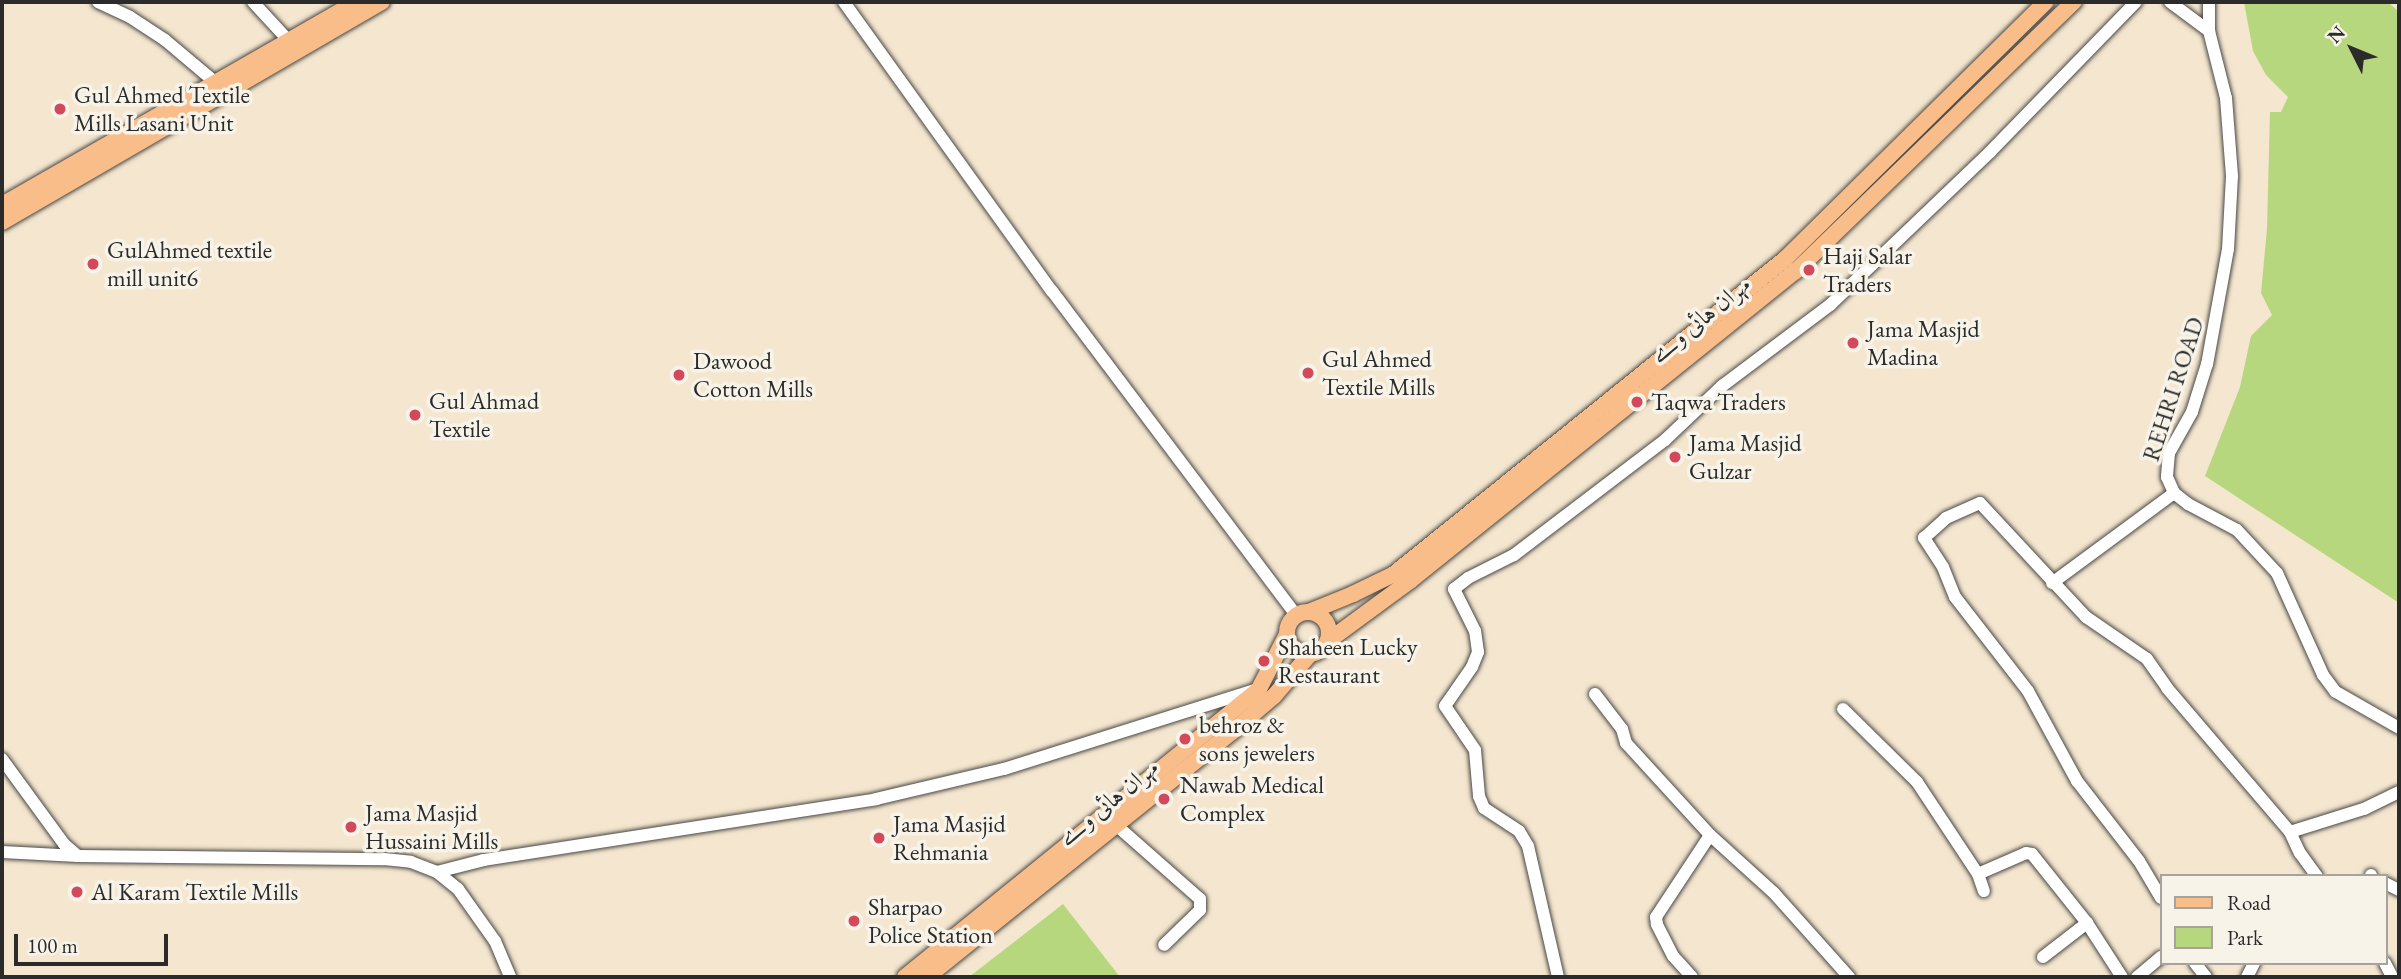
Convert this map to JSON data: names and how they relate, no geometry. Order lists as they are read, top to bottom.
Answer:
{
  "streets": {
    "main road": ["مہران ہائی وے"],
    "street": ["REHRI ROAD"]
  },
  "places": [
    "Gul Ahmed Textile Mills Lasani Unit",
    "GulAhmed textile mill unit6",
    "Haji Salar Traders",
    "Jama Masjid Madina",
    "Gul Ahmed Textile Mills",
    "Dawood Cotton Mills",
    "Taqwa Traders",
    "Gul Ahmad Textile",
    "Jama Masjid Gulzar",
    "Shaheen Lucky Restaurant",
    "behroz & sons jewelers",
    "Nawab Medical Complex",
    "Jama Masjid Hussaini Mills",
    "Jama Masjid Rehmania",
    "Al Karam Textile Mills",
    "Sharpao Police Station"
  ],
  "legend": ["Road", "Park"],
  "scale_bar": "100 m",
  "north": "top left"
}
